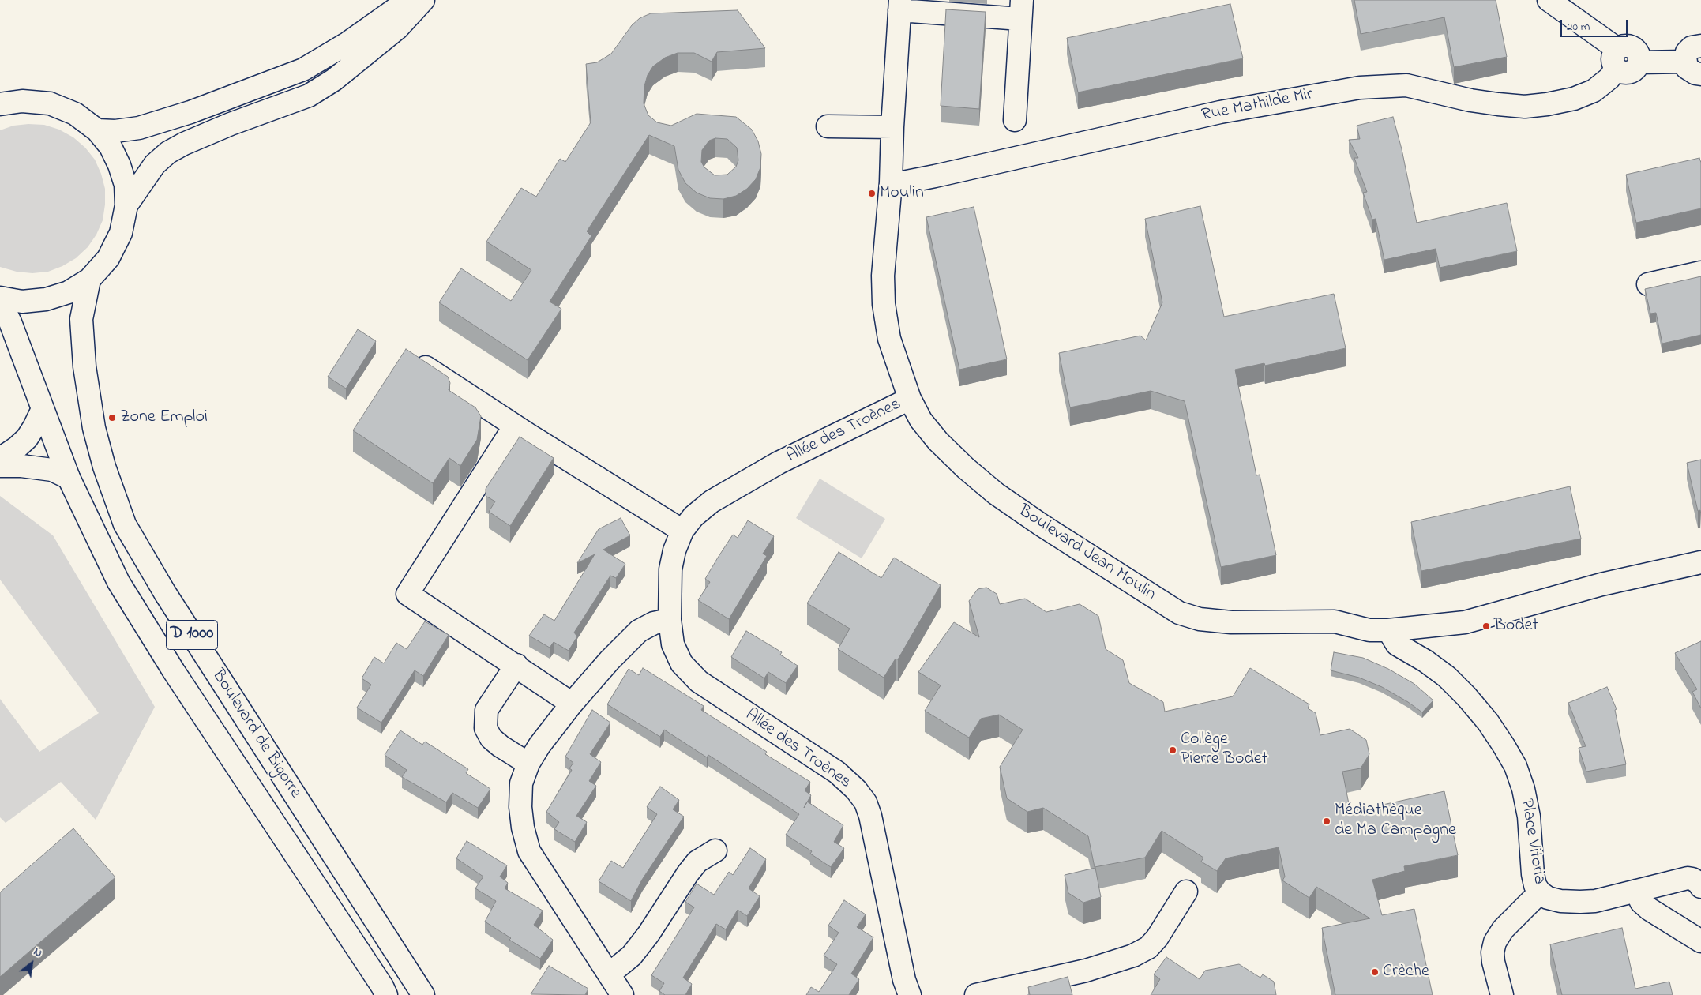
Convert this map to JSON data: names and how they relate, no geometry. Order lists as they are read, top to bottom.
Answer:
{
  "streets": {
    "street": [
      "Rue Mathilde Mir",
      "Allée des Troènes",
      "Boulevard Jean Moulin",
      "D 1000",
      "Boulevard de Bigorre",
      "Place Vitoria"
    ]
  },
  "crossings": [
    ["Rue Mathilde Mir", "Boulevard Jean Moulin"],
    ["Allée des Troènes", "Boulevard Jean Moulin"],
    ["Boulevard Jean Moulin", "Place Vitoria"]
  ],
  "places": [
    "Moulin",
    "Zone Emploi",
    "Bodet",
    "Collège Pierre Bodet",
    "Médiathèque de Ma Campagne",
    "Crèche"
  ],
  "scale_bar": "20 m",
  "north": "top right"
}
